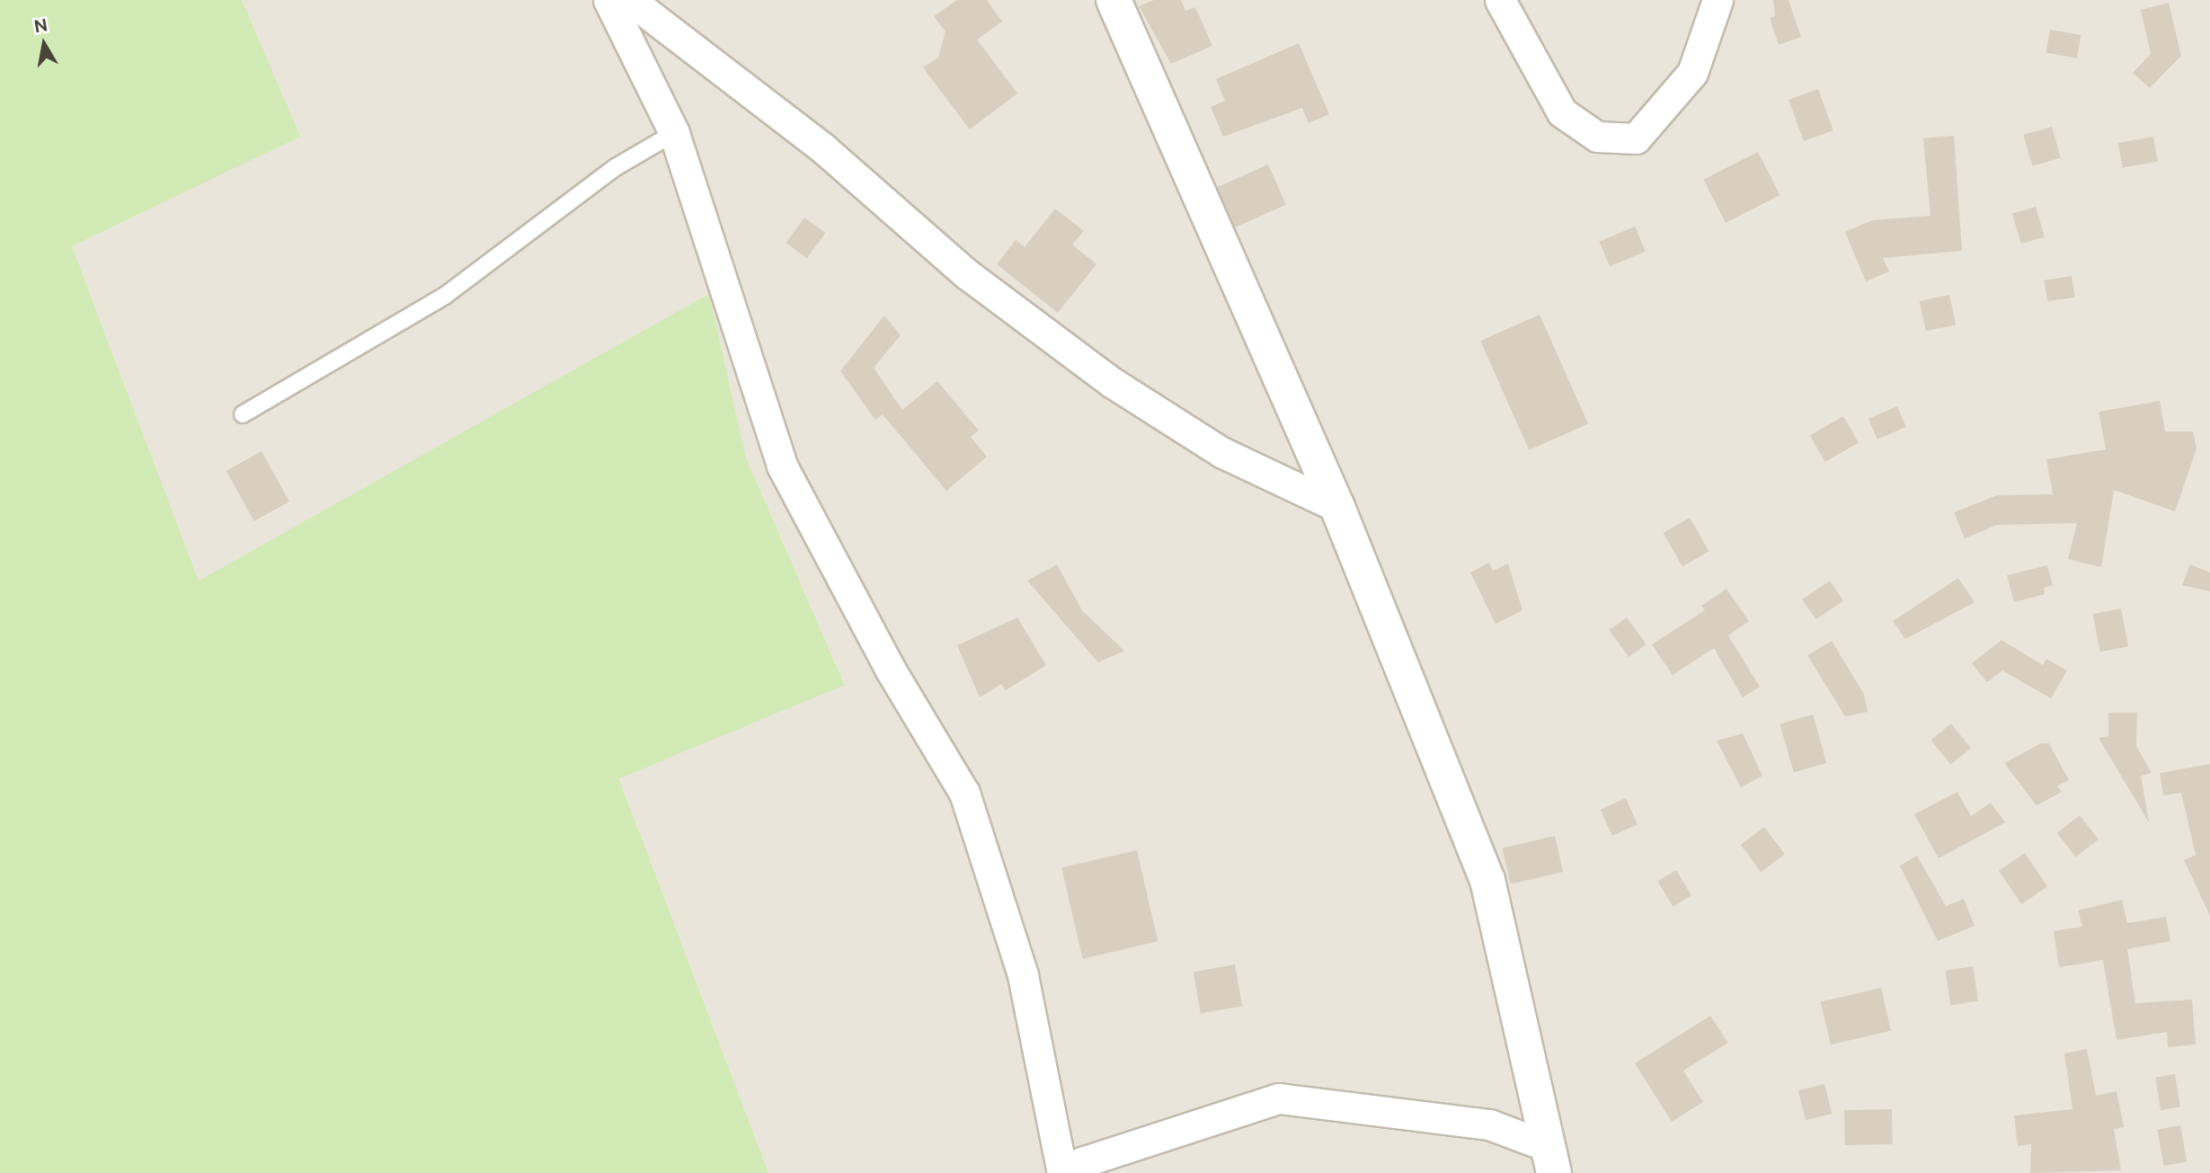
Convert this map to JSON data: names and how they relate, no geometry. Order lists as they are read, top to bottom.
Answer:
{
  "north": "top"
}
